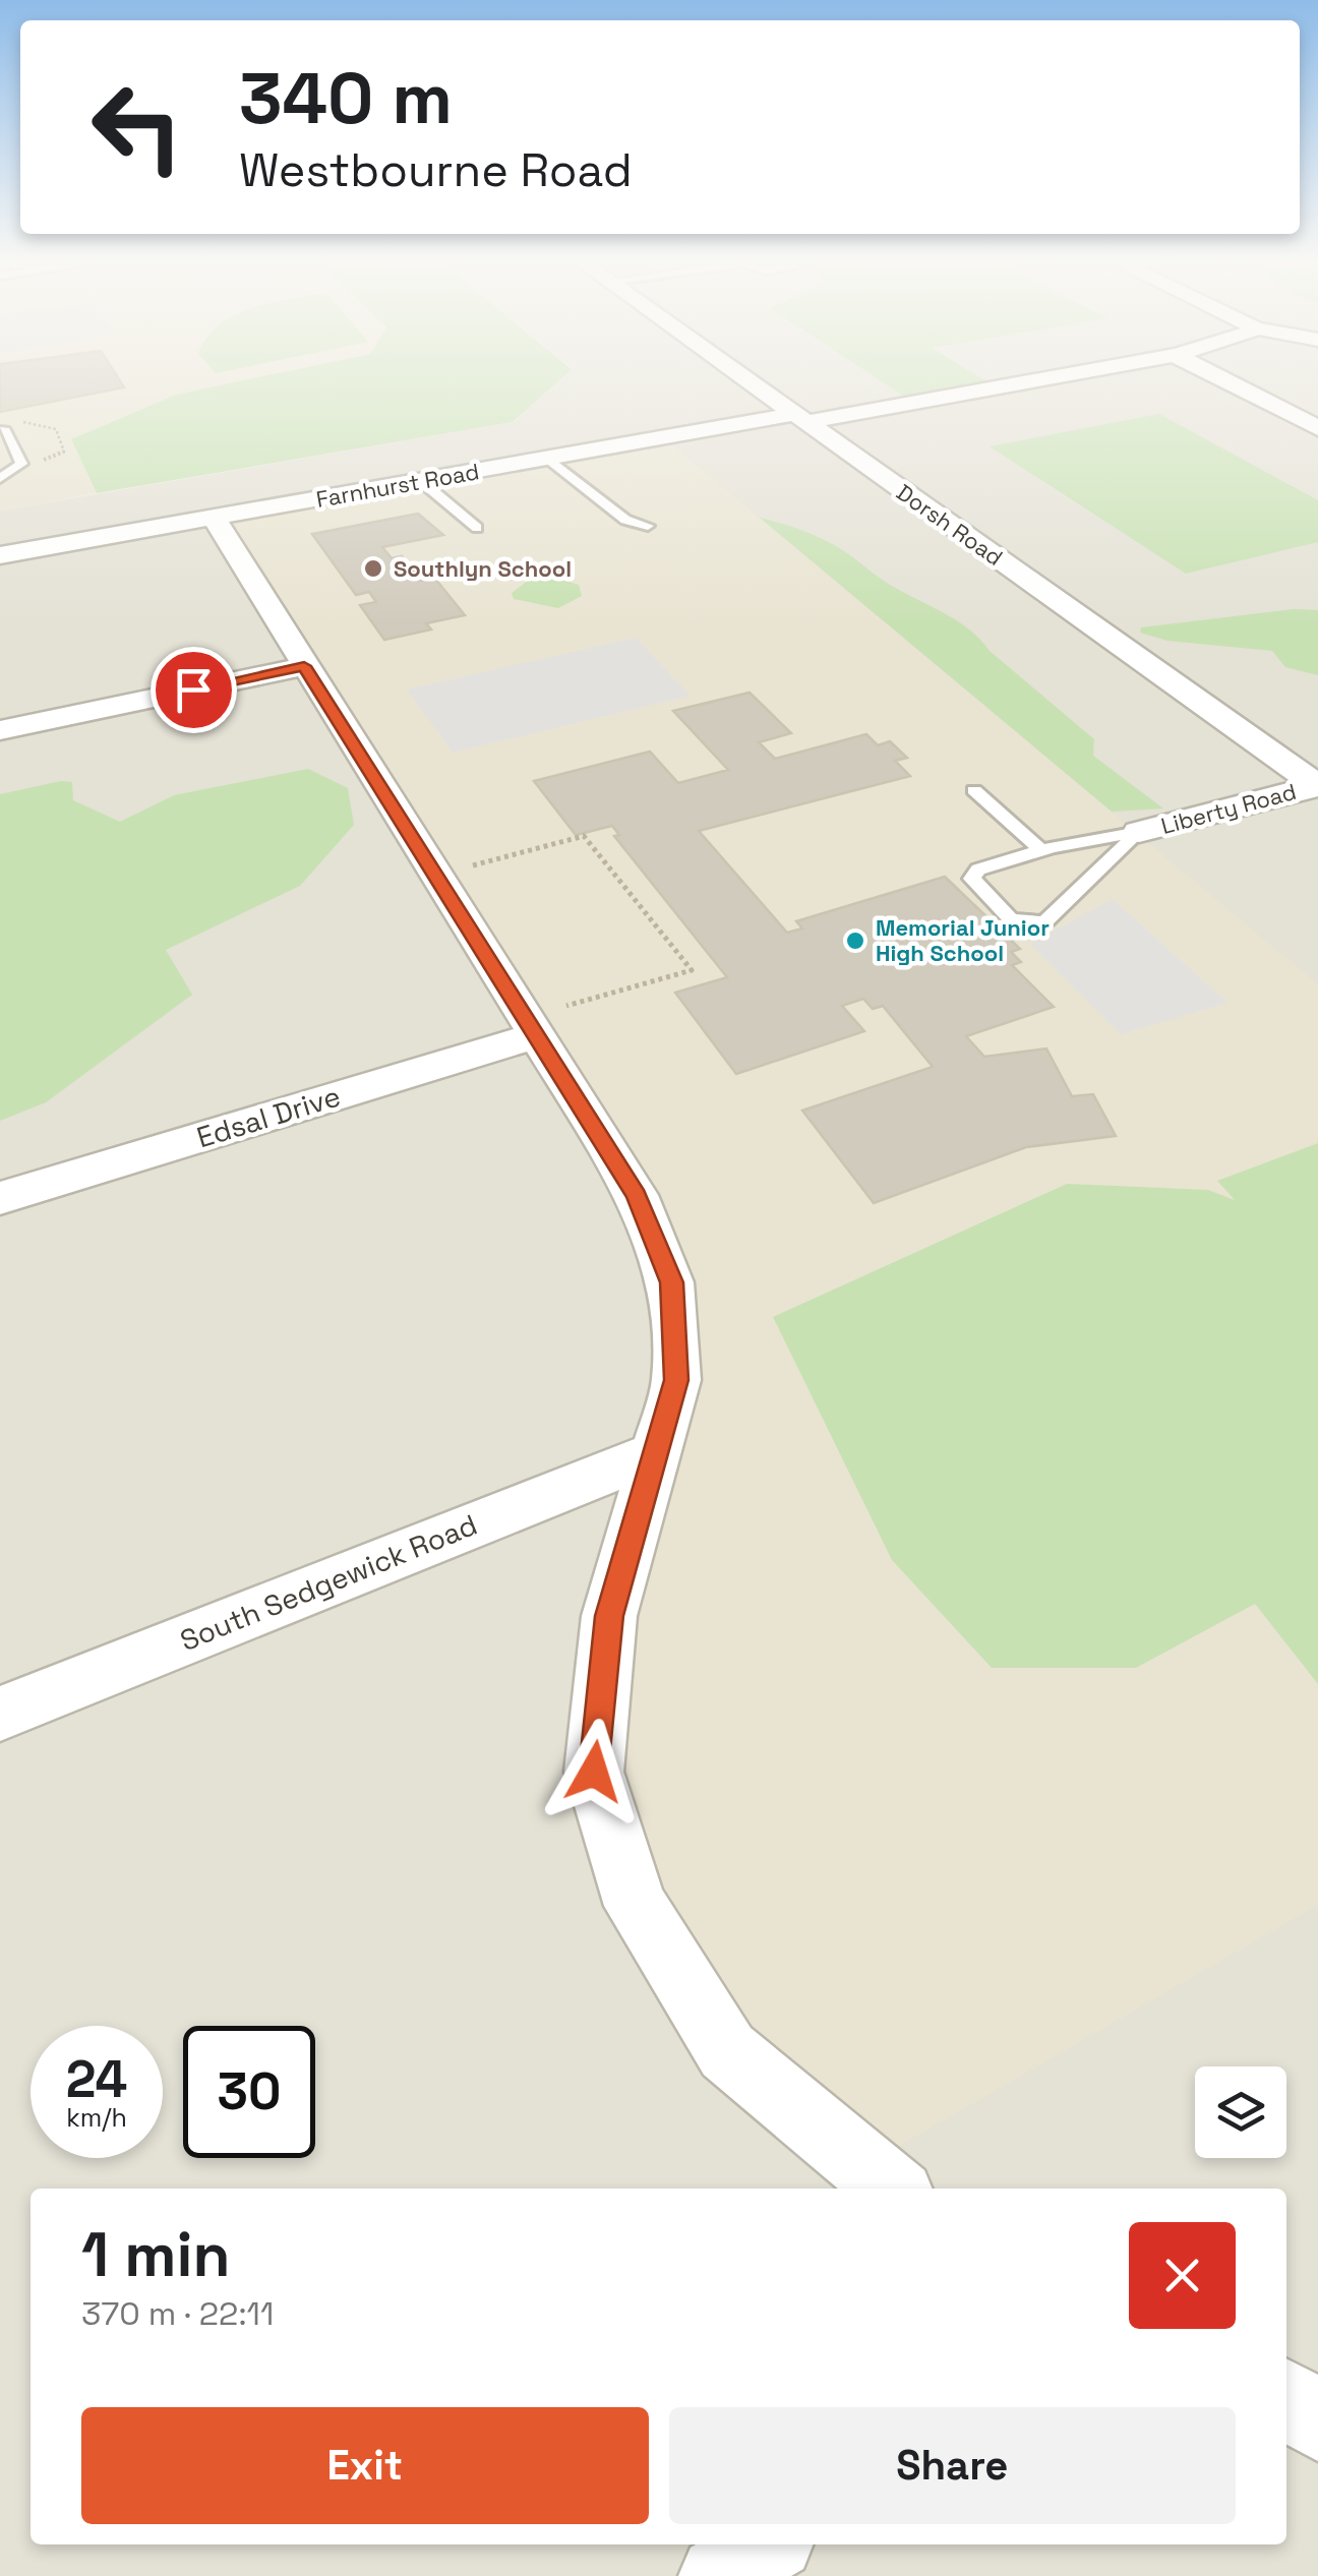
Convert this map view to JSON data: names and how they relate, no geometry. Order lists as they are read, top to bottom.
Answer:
{
  "streets": {
    "street": [
      "Farnhurst Road",
      "Dorsh Road",
      "Liberty Road",
      "Edsal Drive",
      "South Sedgewick Road"
    ]
  },
  "crossings": [
    ["Farnhurst Road", "Dorsh Road"],
    ["Dorsh Road", "Liberty Road"]
  ],
  "places": ["Southlyn School", "Memorial Junior High School"],
  "page": {
    "turn": ["340 m", "Westbourne Road"],
    "speed": "24 km/h",
    "limit": "30",
    "heading": ["1 min", "370 m · 22:11"],
    "buttons": ["Exit", "Share"]
  }
}
